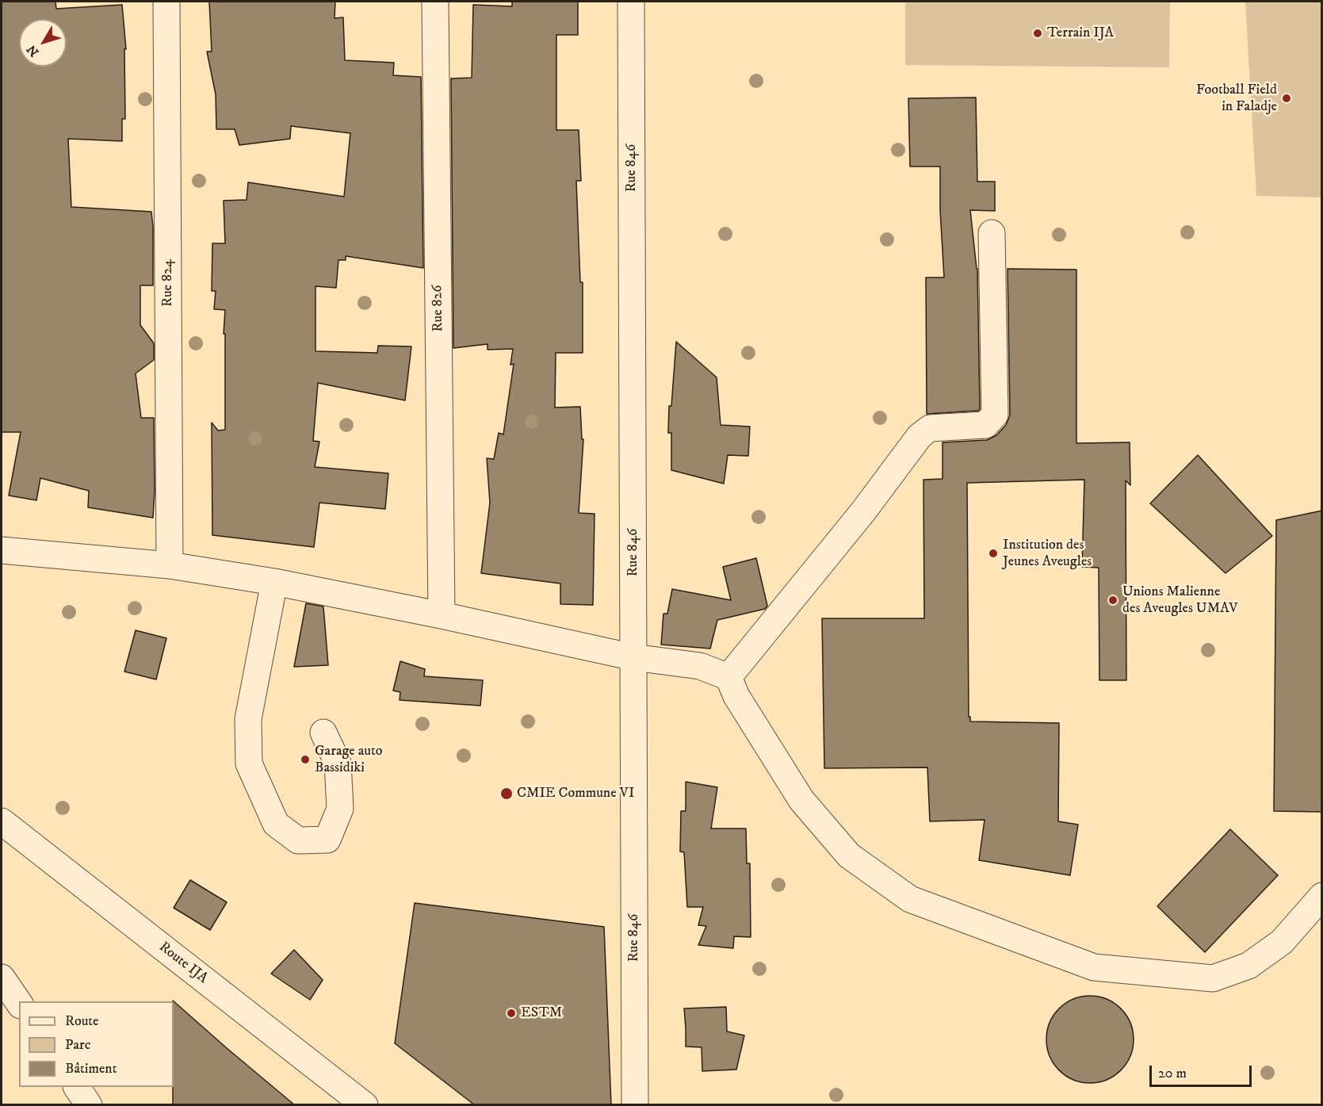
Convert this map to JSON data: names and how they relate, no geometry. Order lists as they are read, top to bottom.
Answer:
{
  "streets": {
    "street": [
      "Rue 846",
      "Rue 824",
      "Rue 826",
      "Route IJA"
    ]
  },
  "places": [
    "Terrain IJA",
    "Football Field in Faladje",
    "Institution des Jeunes Aveugles",
    "Unions Malienne des Aveugles UMAV",
    "Garage auto Bassidiki",
    "CMIE Commune VI",
    "ESTM"
  ],
  "legend": ["Route", "Parc", "Bâtiment"],
  "scale_bar": "20 m",
  "north": "bottom left"
}
